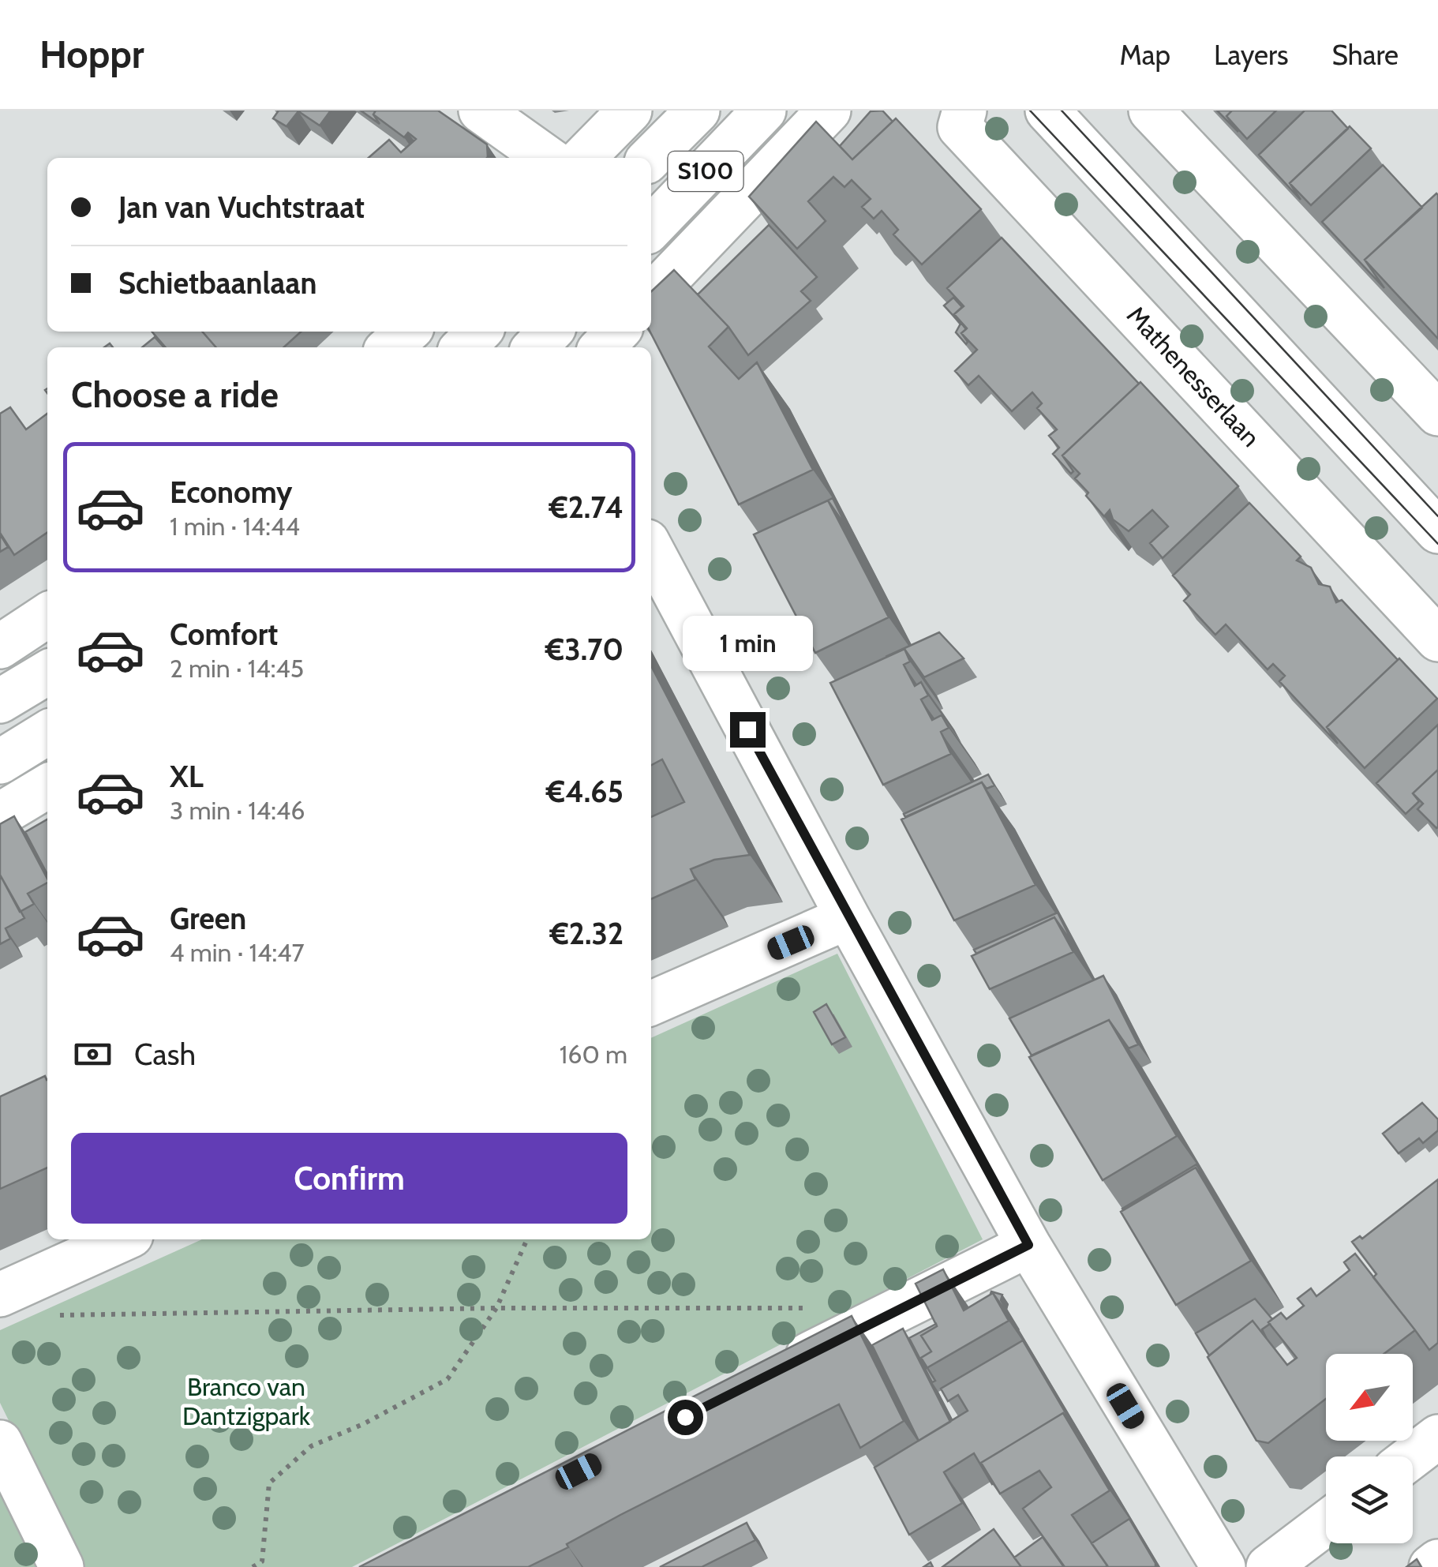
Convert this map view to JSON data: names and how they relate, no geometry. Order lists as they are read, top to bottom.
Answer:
{
  "streets": {
    "street": ["S100", "Mathenesserlaan"]
  },
  "parks": ["Branco van Dantzigpark"],
  "north": "bottom left",
  "page": {
    "header": "Hoppr",
    "nav": ["Map", "Layers", "Share"],
    "banner": ["Jan van Vuchtstraat", "Schietbaanlaan"],
    "heading": "Choose a ride",
    "list": [
      {
        "name": "Economy",
        "note": "1 min · 14:44",
        "value": "€2.74"
      },
      {
        "name": "Comfort",
        "note": "2 min · 14:45",
        "value": "€3.70"
      },
      {
        "name": "XL",
        "note": "3 min · 14:46",
        "value": "€4.65"
      },
      {
        "name": "Green",
        "note": "4 min · 14:47",
        "value": "€2.32"
      }
    ],
    "bubble": "1 min",
    "pay": ["Cash", "160 m"],
    "buttons": "Confirm"
  }
}
